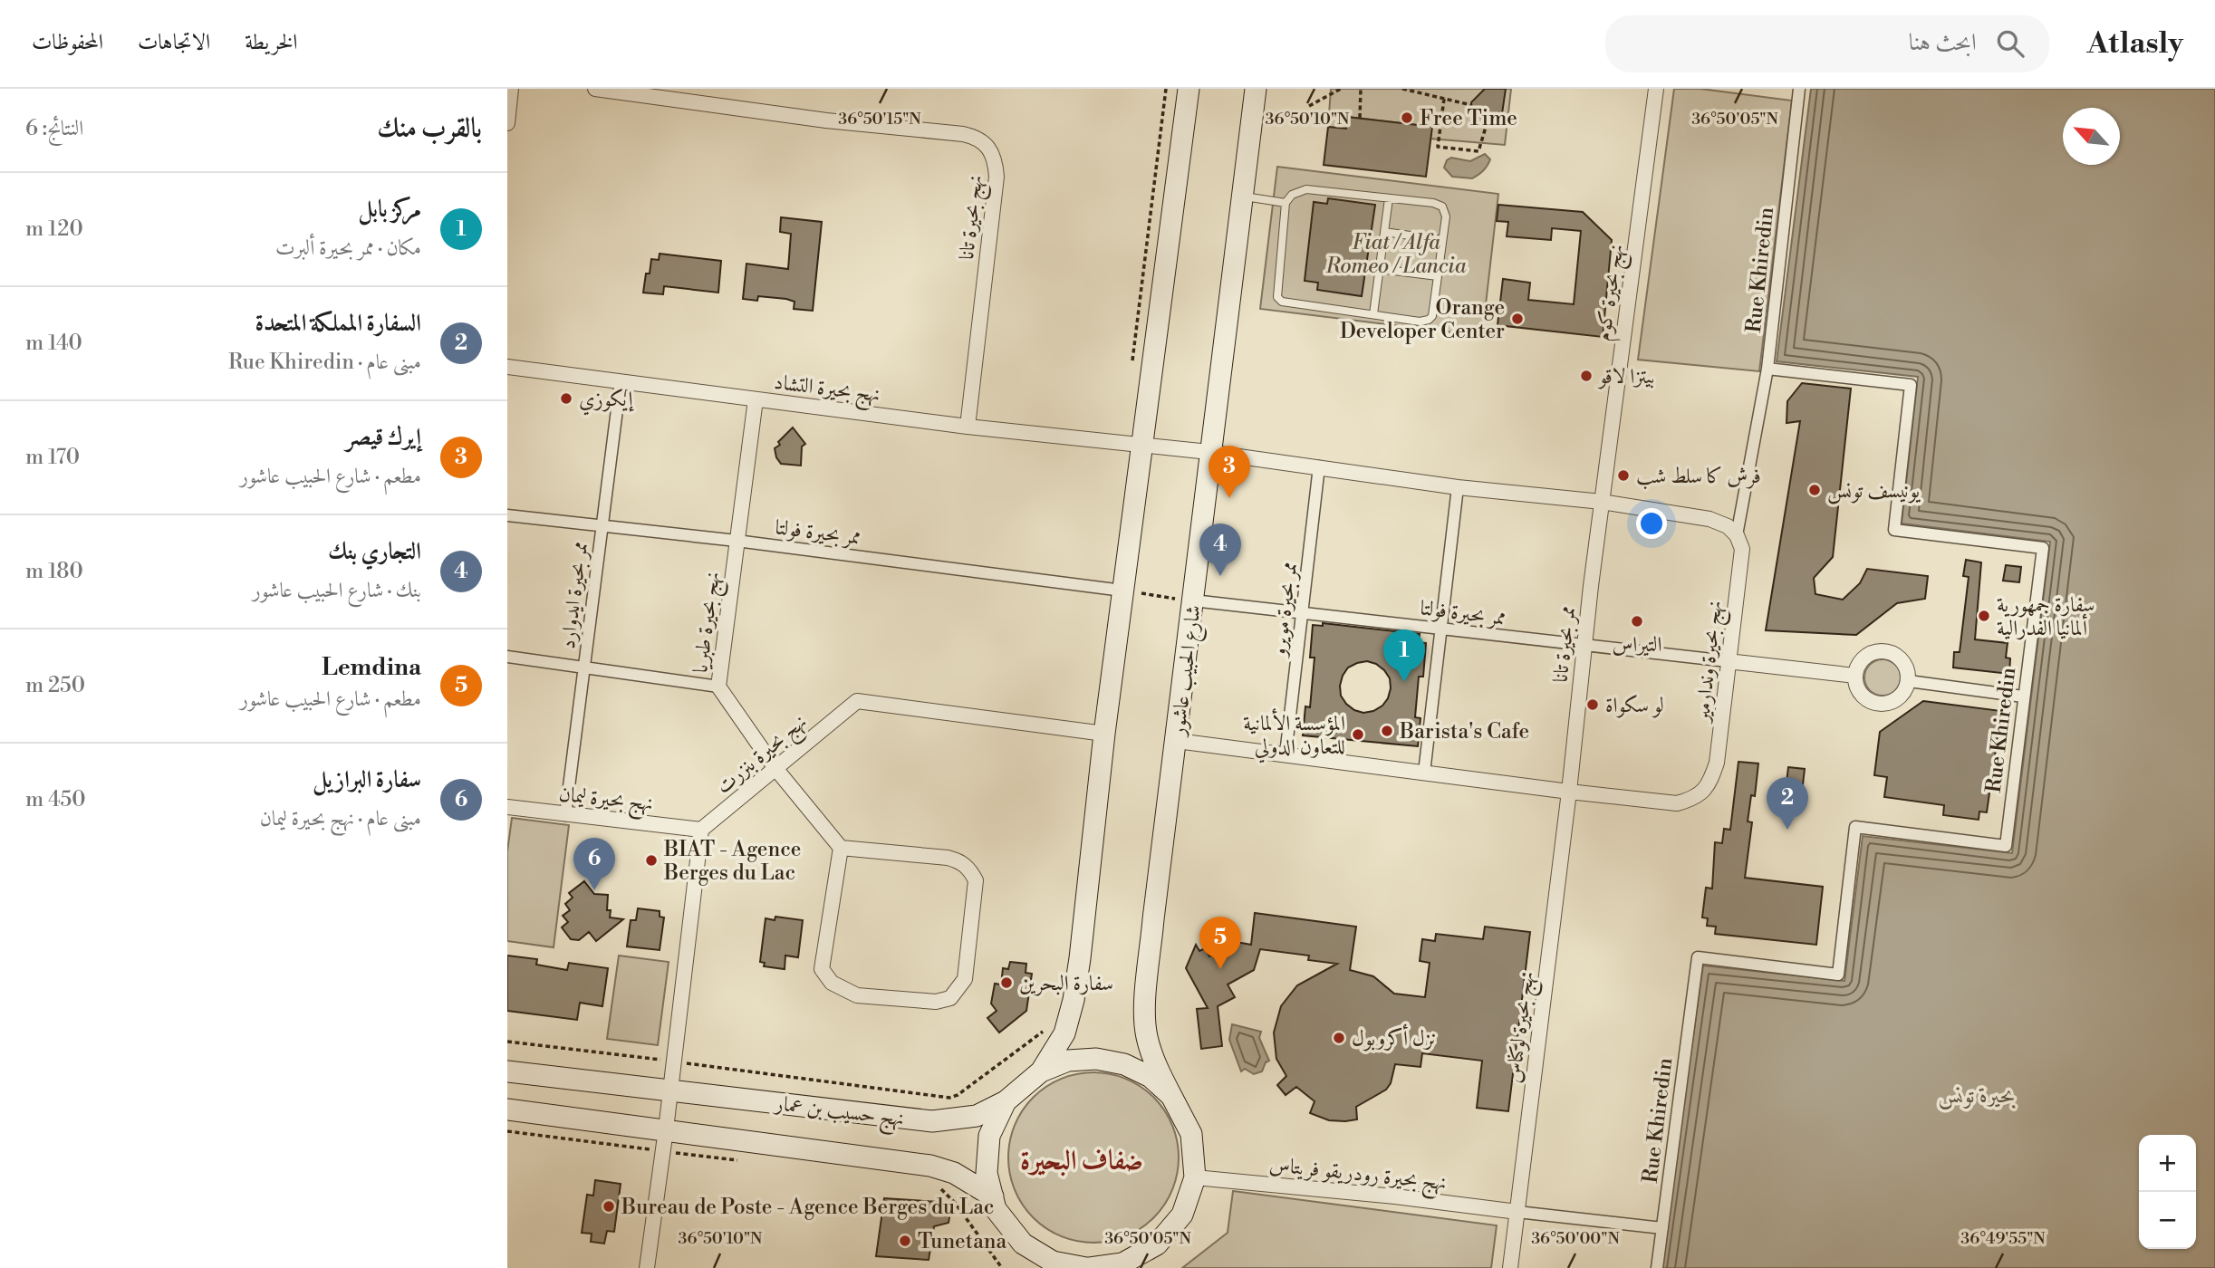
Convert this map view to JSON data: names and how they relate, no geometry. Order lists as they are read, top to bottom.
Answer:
{
  "streets": {
    "main road": ["شارع الحبيب عاشور", "نهج حسيب بن عمار"],
    "street": [
      "نهج بحيرة تانا",
      "Rue Khiredin",
      "نهج بحيرة كوم",
      "نهج بحيرة التشاد",
      "ممر بحيرة فولتا",
      "ممر بحيرة ايدوارد",
      "ممر بحيرة مويرو",
      "نهج بحيرة طبريا",
      "ممر بحيرة تانا",
      "نهج بحيرة وندارمير",
      "نهج بحيرة بنزرت",
      "نهج بحيرة ليمان",
      "نهج بحيرة لوكناس",
      "نهج بحيرة رودريقو فريتاس"
    ]
  },
  "crossings": [
    ["نهج بحيرة تانا", "نهج بحيرة التشاد"],
    ["نهج بحيرة كوم", "ممر بحيرة تانا"],
    ["نهج بحيرة التشاد", "ممر بحيرة ايدوارد"],
    ["نهج بحيرة التشاد", "نهج بحيرة طبريا"],
    ["نهج بحيرة التشاد", "شارع الحبيب عاشور"],
    ["ممر بحيرة فولتا", "ممر بحيرة ايدوارد"],
    ["ممر بحيرة فولتا", "ممر بحيرة مويرو"],
    ["ممر بحيرة فولتا", "نهج بحيرة طبريا"],
    ["ممر بحيرة فولتا", "ممر بحيرة تانا"],
    ["ممر بحيرة فولتا", "نهج بحيرة وندارمير"],
    ["ممر بحيرة فولتا", "شارع الحبيب عاشور"],
    ["ممر بحيرة ايدوارد", "نهج بحيرة ليمان"],
    ["ممر بحيرة مويرو", "نهج بحيرة وندارمير"],
    ["نهج بحيرة طبريا", "نهج بحيرة بنزرت"],
    ["ممر بحيرة تانا", "نهج بحيرة وندارمير"],
    ["ممر بحيرة تانا", "نهج بحيرة لوكناس"],
    ["نهج بحيرة وندارمير", "شارع الحبيب عاشور"],
    ["نهج بحيرة وندارمير", "نهج بحيرة لوكناس"],
    ["شارع الحبيب عاشور", "نهج حسيب بن عمار"],
    ["شارع الحبيب عاشور", "نهج بحيرة رودريقو فريتاس"],
    ["نهج بحيرة بنزرت", "نهج بحيرة ليمان"],
    ["نهج بحيرة لوكناس", "نهج بحيرة رودريقو فريتاس"],
    ["نهج حسيب بن عمار", "نهج بحيرة رودريقو فريتاس"]
  ],
  "districts": ["ضفاف البحيرة"],
  "water": ["بحيرة تونس"],
  "parks": ["Fiat / Alfa Romeo / Lancia"],
  "places": [
    "Free Time",
    "Orange Developer Center",
    "بيتزا لاقو",
    "إيكوزي",
    "فرش كا سلط شب",
    "يونيسف تونس",
    "سفارة جمهورية ألمانيا الفدرالية",
    "التيراس",
    "لو سكواة",
    "Barista's Cafe",
    "المؤسسة الألمانية للتعاون الدولي",
    "BIAT - Agence Berges du Lac",
    "سفارة البحرين",
    "نزل أكروبول",
    "Bureau de Poste - Agence Berges du Lac",
    "Tunetana"
  ],
  "north": "top left",
  "page": {
    "header": "Atlasly",
    "search": "ابحث هنا",
    "nav": ["الخريطة", "الاتجاهات", "المحفوظات"],
    "heading": ["بالقرب منك", "النتائج: 6"],
    "list": [
      {
        "mark": "1",
        "name": "مركز بابل",
        "note": "مكان · ممر بحيرة ألبرت",
        "value": "120 m"
      },
      {
        "mark": "2",
        "name": "السفارة المملكة المتحدة",
        "note": "مبنى عام · Rue Khiredin",
        "value": "140 m"
      },
      {
        "mark": "3",
        "name": "إيرك قيصر",
        "note": "مطعم · شارع الحبيب عاشور",
        "value": "170 m"
      },
      {
        "mark": "4",
        "name": "التجاري بنك",
        "note": "بنك · شارع الحبيب عاشور",
        "value": "180 m"
      },
      {
        "mark": "5",
        "name": "Lemdina",
        "note": "مطعم · شارع الحبيب عاشور",
        "value": "250 m"
      },
      {
        "mark": "6",
        "name": "سفارة البرازيل",
        "note": "مبنى عام · نهج بحيرة ليمان",
        "value": "450 m"
      }
    ],
    "pins": [
      "3",
      "4",
      "1",
      "2",
      "6",
      "5"
    ],
    "map_buttons": ["+", "−"]
  },
  "coordinates": [
    "36°50'15\"N",
    "36°50'10\"N",
    "36°50'05\"N",
    "36°50'00\"N",
    "36°49'55\"N"
  ]
}
